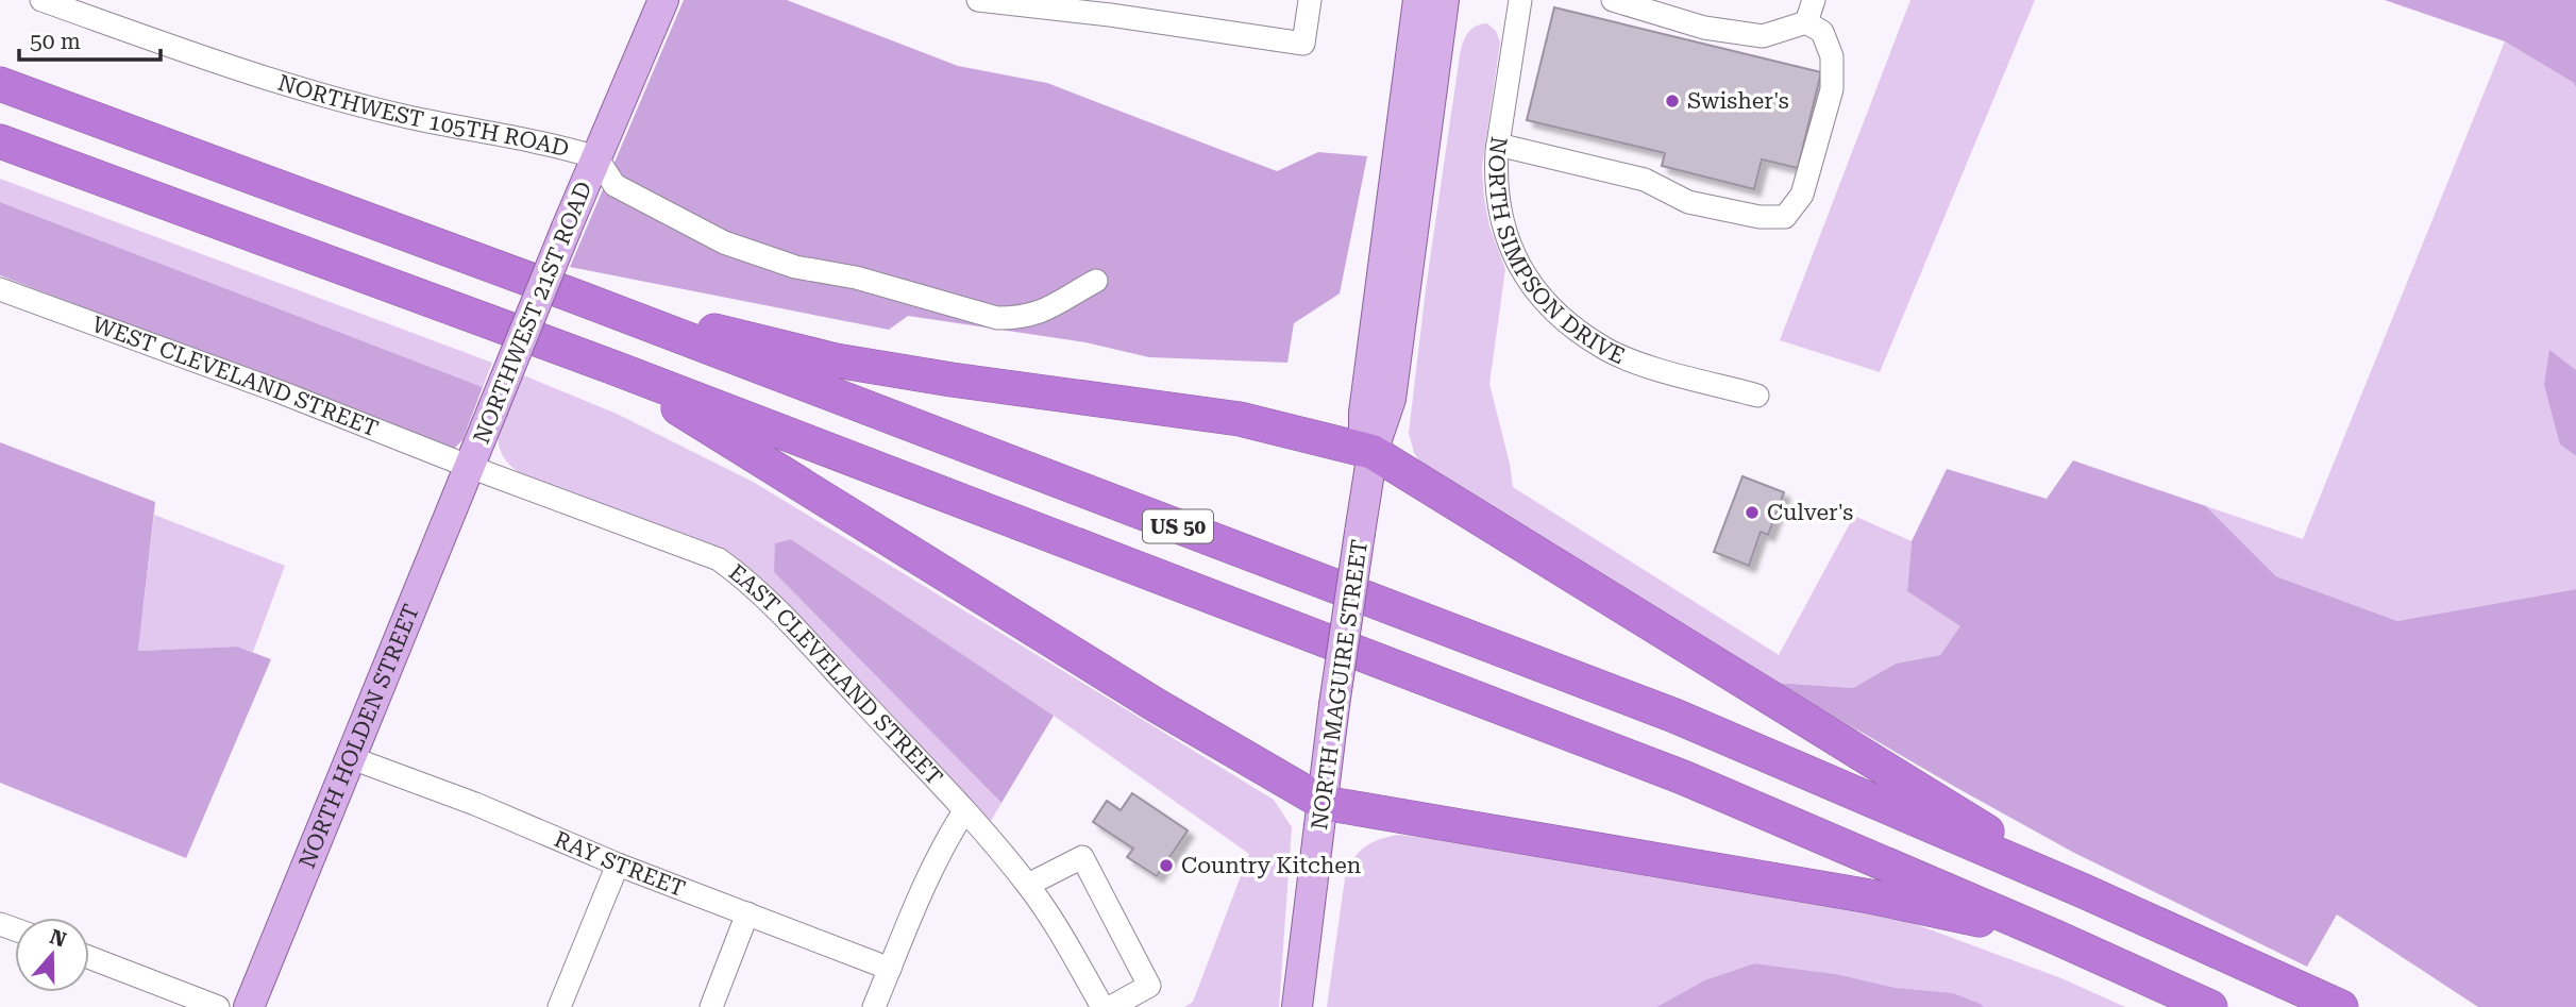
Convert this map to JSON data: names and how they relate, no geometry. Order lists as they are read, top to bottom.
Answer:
{
  "streets": {
    "highway": ["US 50"],
    "main road": ["NORTHWEST 21ST ROAD", "NORTH MAGUIRE STREET", "NORTH HOLDEN STREET"],
    "street": [
      "NORTHWEST 105TH ROAD",
      "NORTH SIMPSON DRIVE",
      "WEST CLEVELAND STREET",
      "EAST CLEVELAND STREET",
      "RAY STREET"
    ]
  },
  "crossings": [
    ["NORTHWEST 105TH ROAD", "NORTHWEST 21ST ROAD"],
    ["NORTHWEST 21ST ROAD", "WEST CLEVELAND STREET"],
    ["NORTHWEST 21ST ROAD", "EAST CLEVELAND STREET"],
    ["NORTHWEST 21ST ROAD", "NORTH HOLDEN STREET"],
    ["WEST CLEVELAND STREET", "EAST CLEVELAND STREET"],
    ["WEST CLEVELAND STREET", "NORTH HOLDEN STREET"],
    ["EAST CLEVELAND STREET", "NORTH HOLDEN STREET"],
    ["NORTH HOLDEN STREET", "RAY STREET"]
  ],
  "places": ["Swisher's", "Culver's", "Country Kitchen"],
  "scale_bar": "50 m",
  "north": "top"
}
